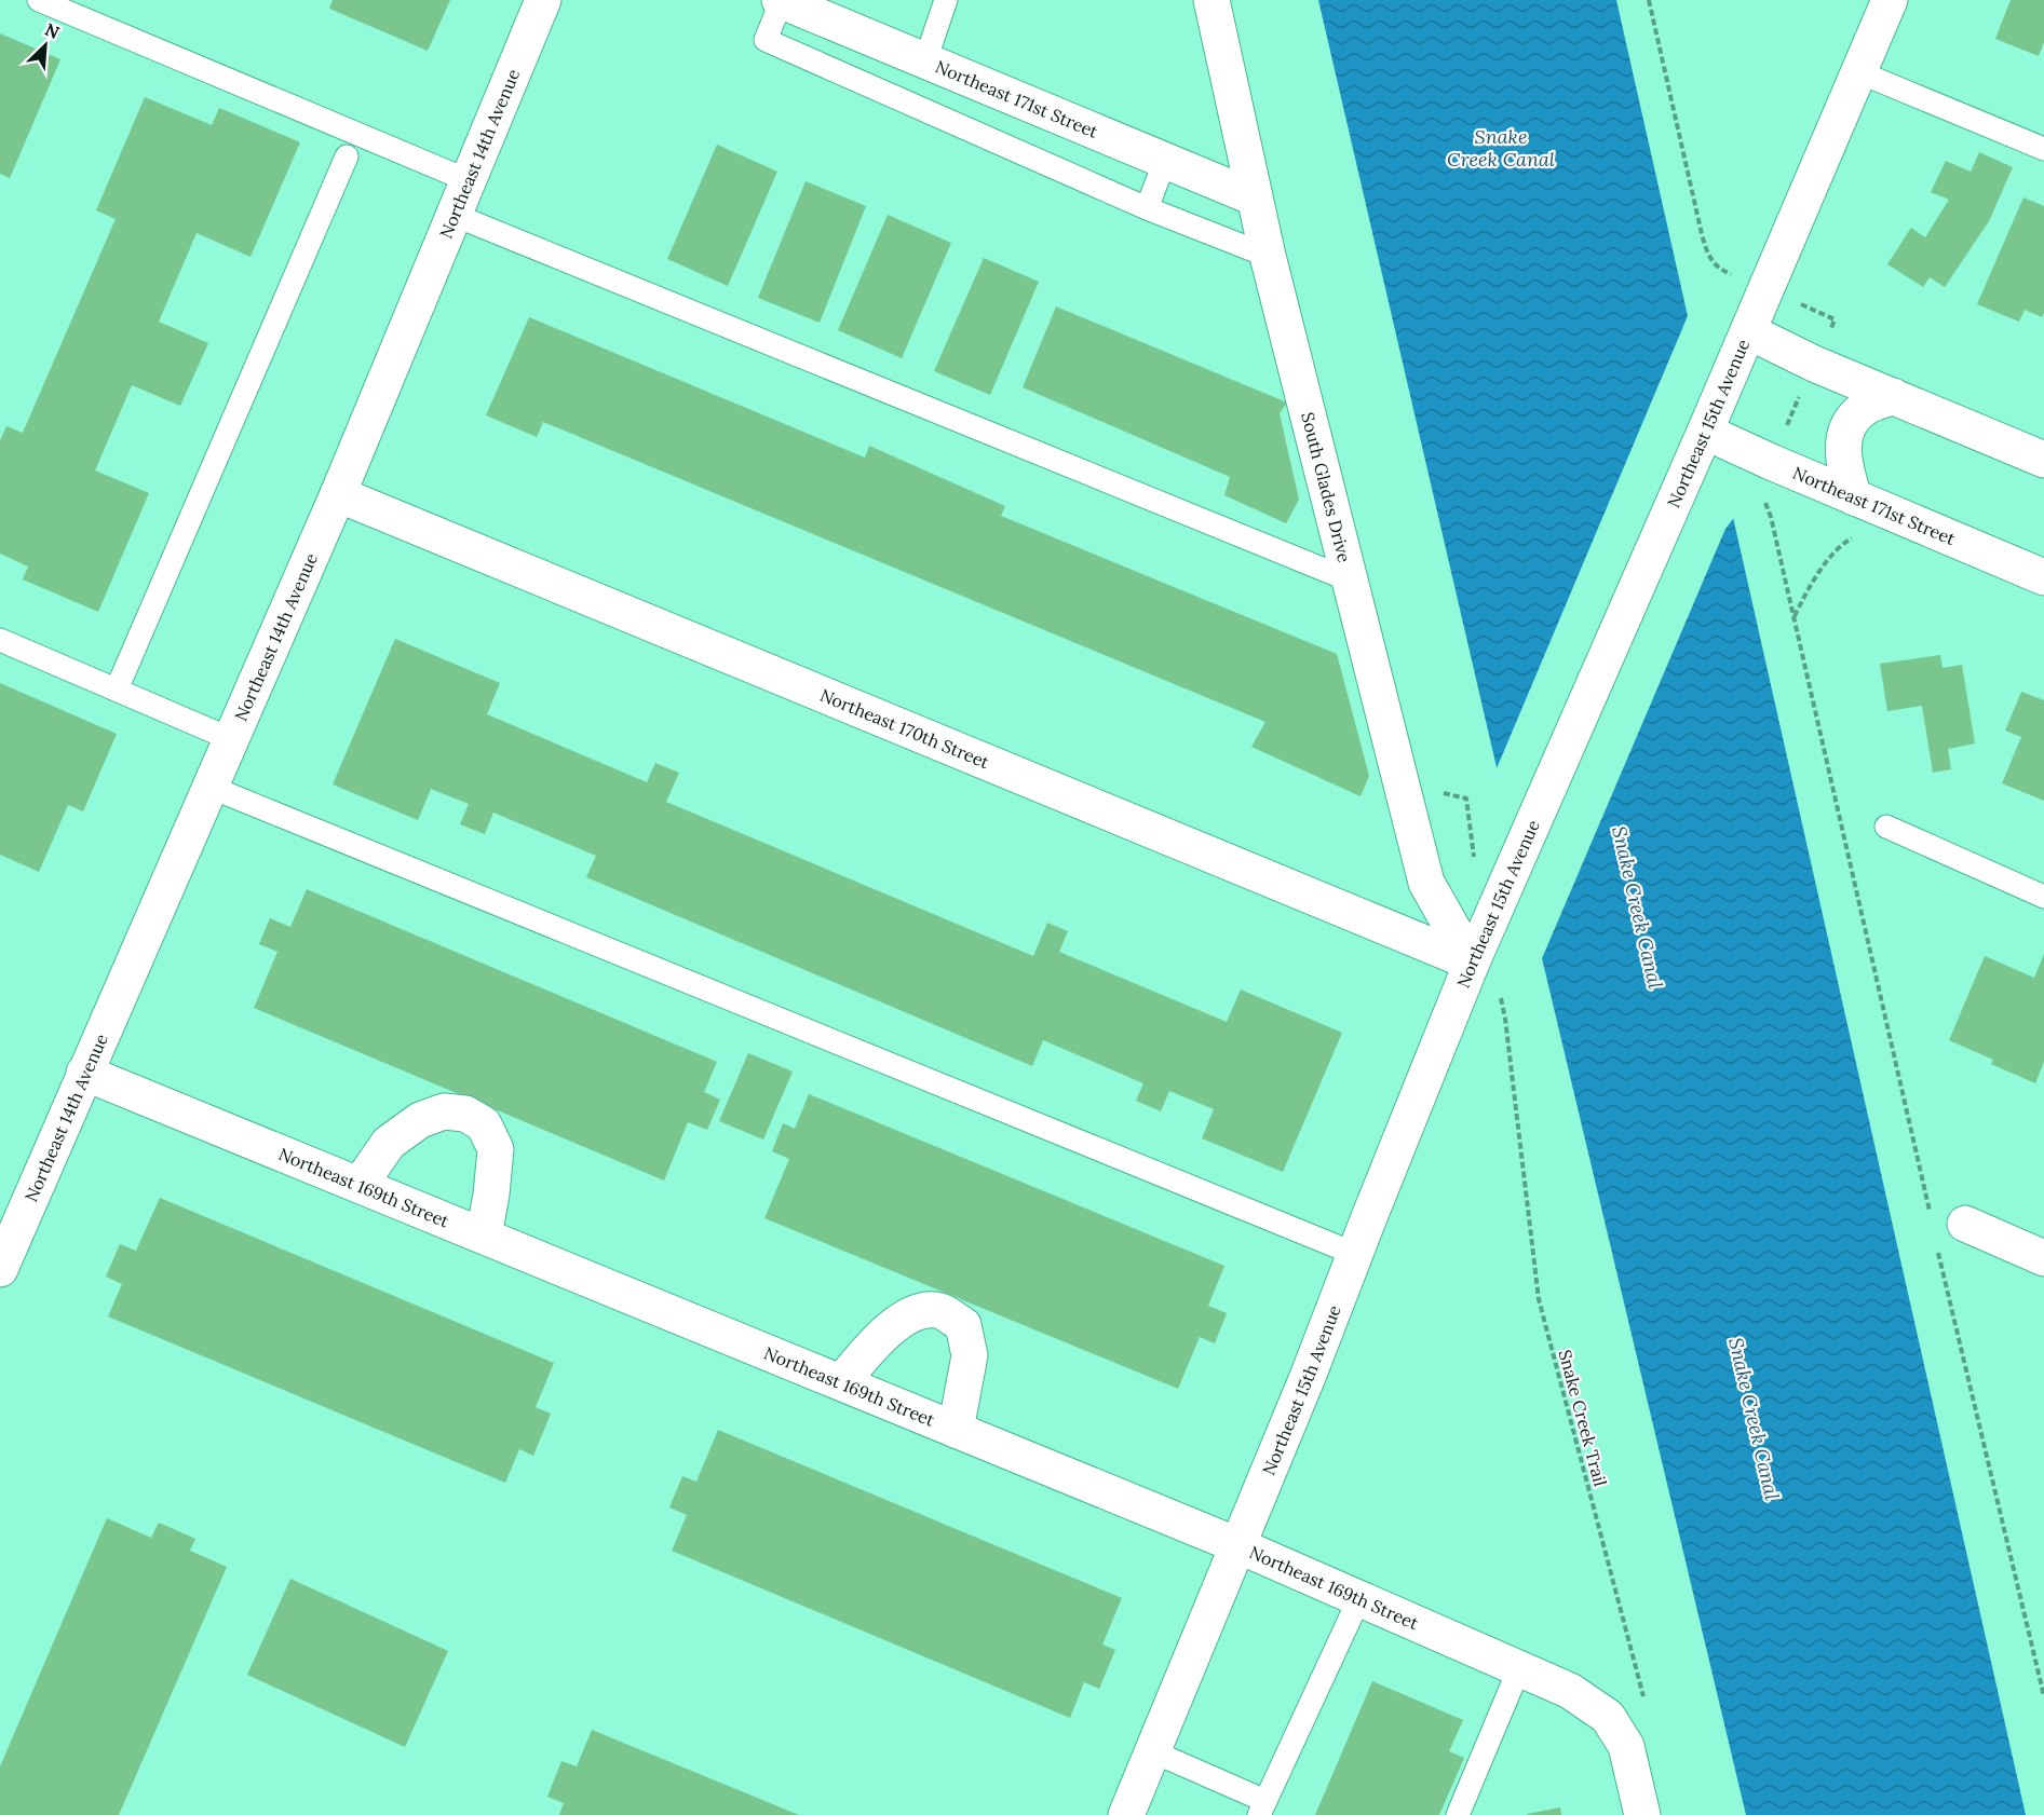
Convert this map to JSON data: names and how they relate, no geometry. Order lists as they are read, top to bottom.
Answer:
{
  "streets": {
    "street": [
      "Northeast 171st Street",
      "Northeast 14th Avenue",
      "Northeast 15th Avenue",
      "South Glades Drive",
      "Northeast 170th Street",
      "Northeast 169th Street"
    ],
    "path": ["Snake Creek Trail"]
  },
  "crossings": [
    ["Northeast 171st Street", "Northeast 15th Avenue"],
    ["Northeast 171st Street", "South Glades Drive"],
    ["Northeast 14th Avenue", "Northeast 170th Street"],
    ["Northeast 14th Avenue", "Northeast 169th Street"],
    ["Northeast 15th Avenue", "South Glades Drive"],
    ["Northeast 15th Avenue", "Northeast 170th Street"],
    ["Northeast 15th Avenue", "Northeast 169th Street"],
    ["South Glades Drive", "Northeast 170th Street"]
  ],
  "water": ["Snake Creek Canal"],
  "north": "top right"
}
